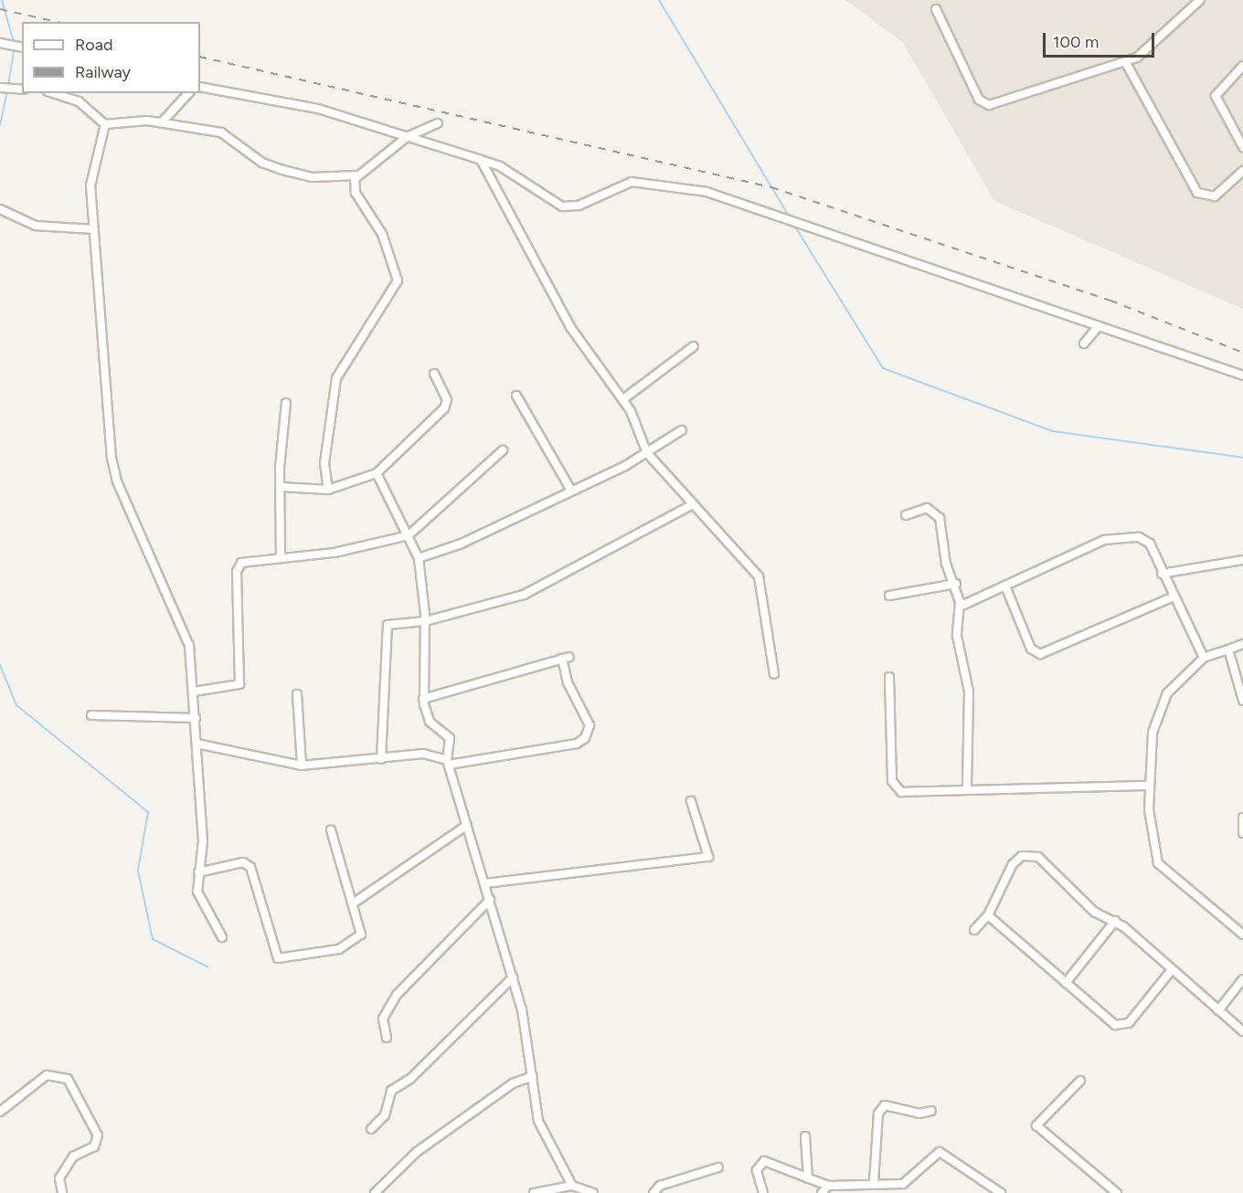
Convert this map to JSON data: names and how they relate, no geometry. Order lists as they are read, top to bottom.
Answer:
{
  "legend": ["Road", "Railway"],
  "scale_bar": "100 m"
}
